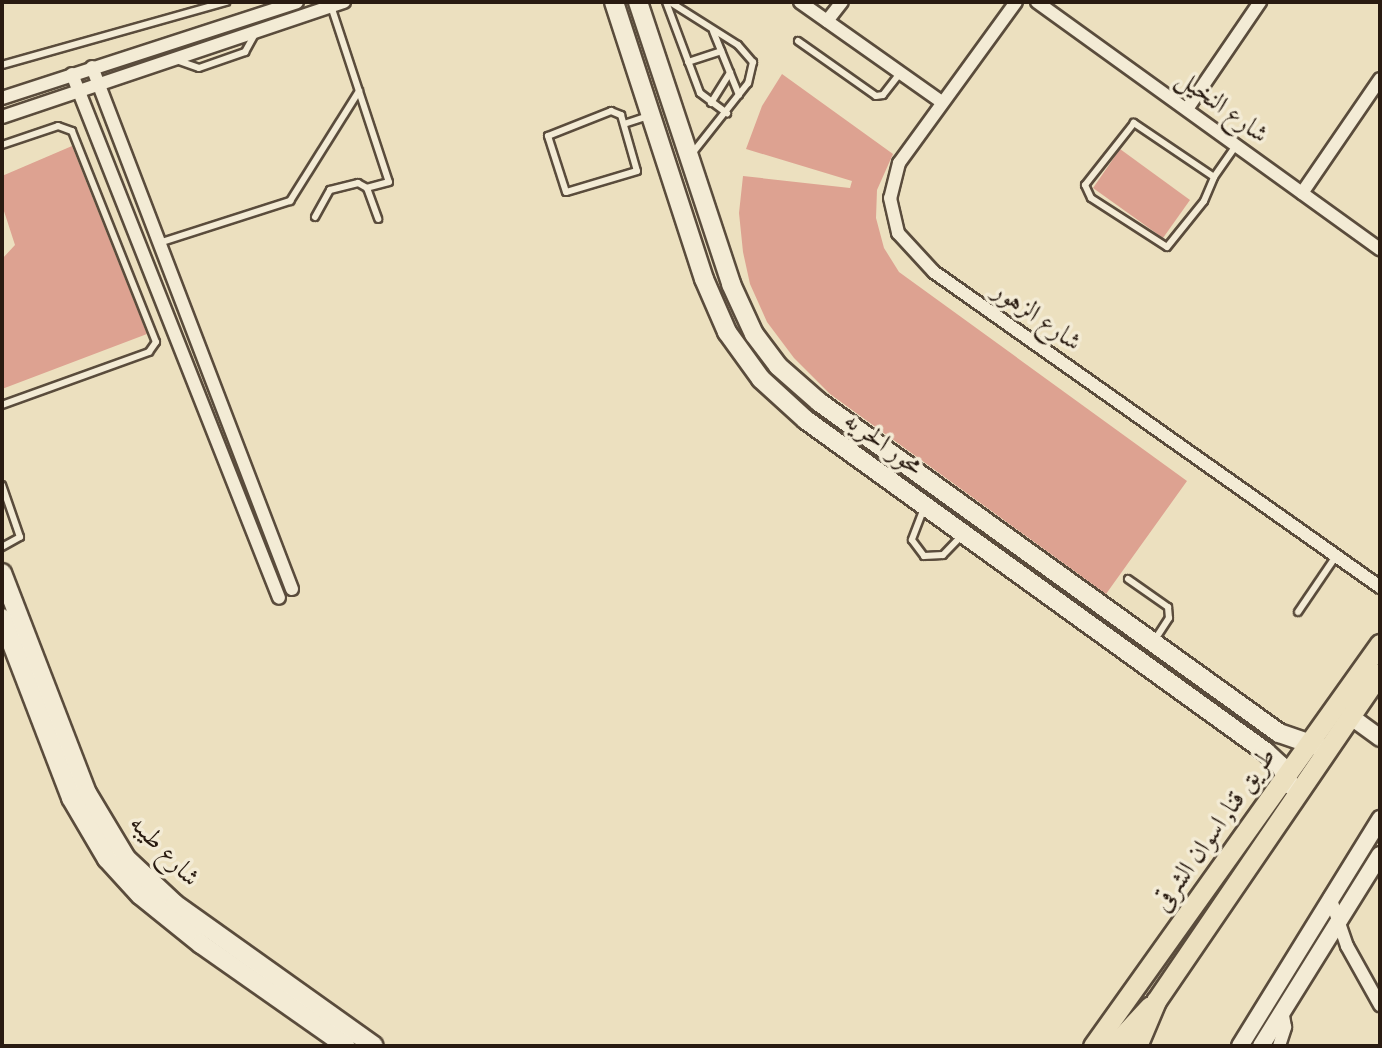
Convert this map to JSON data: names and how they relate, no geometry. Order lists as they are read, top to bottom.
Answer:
{
  "streets": {
    "main road": ["محور الحريه", "طريق قنا, اسوان الشرقى", "شارع طيبه"],
    "street": ["شارع النخيل", "شارع الزهور"]
  },
  "crossings": [
    ["محور الحريه", "طريق قنا, اسوان الشرقى"]
  ]
}
